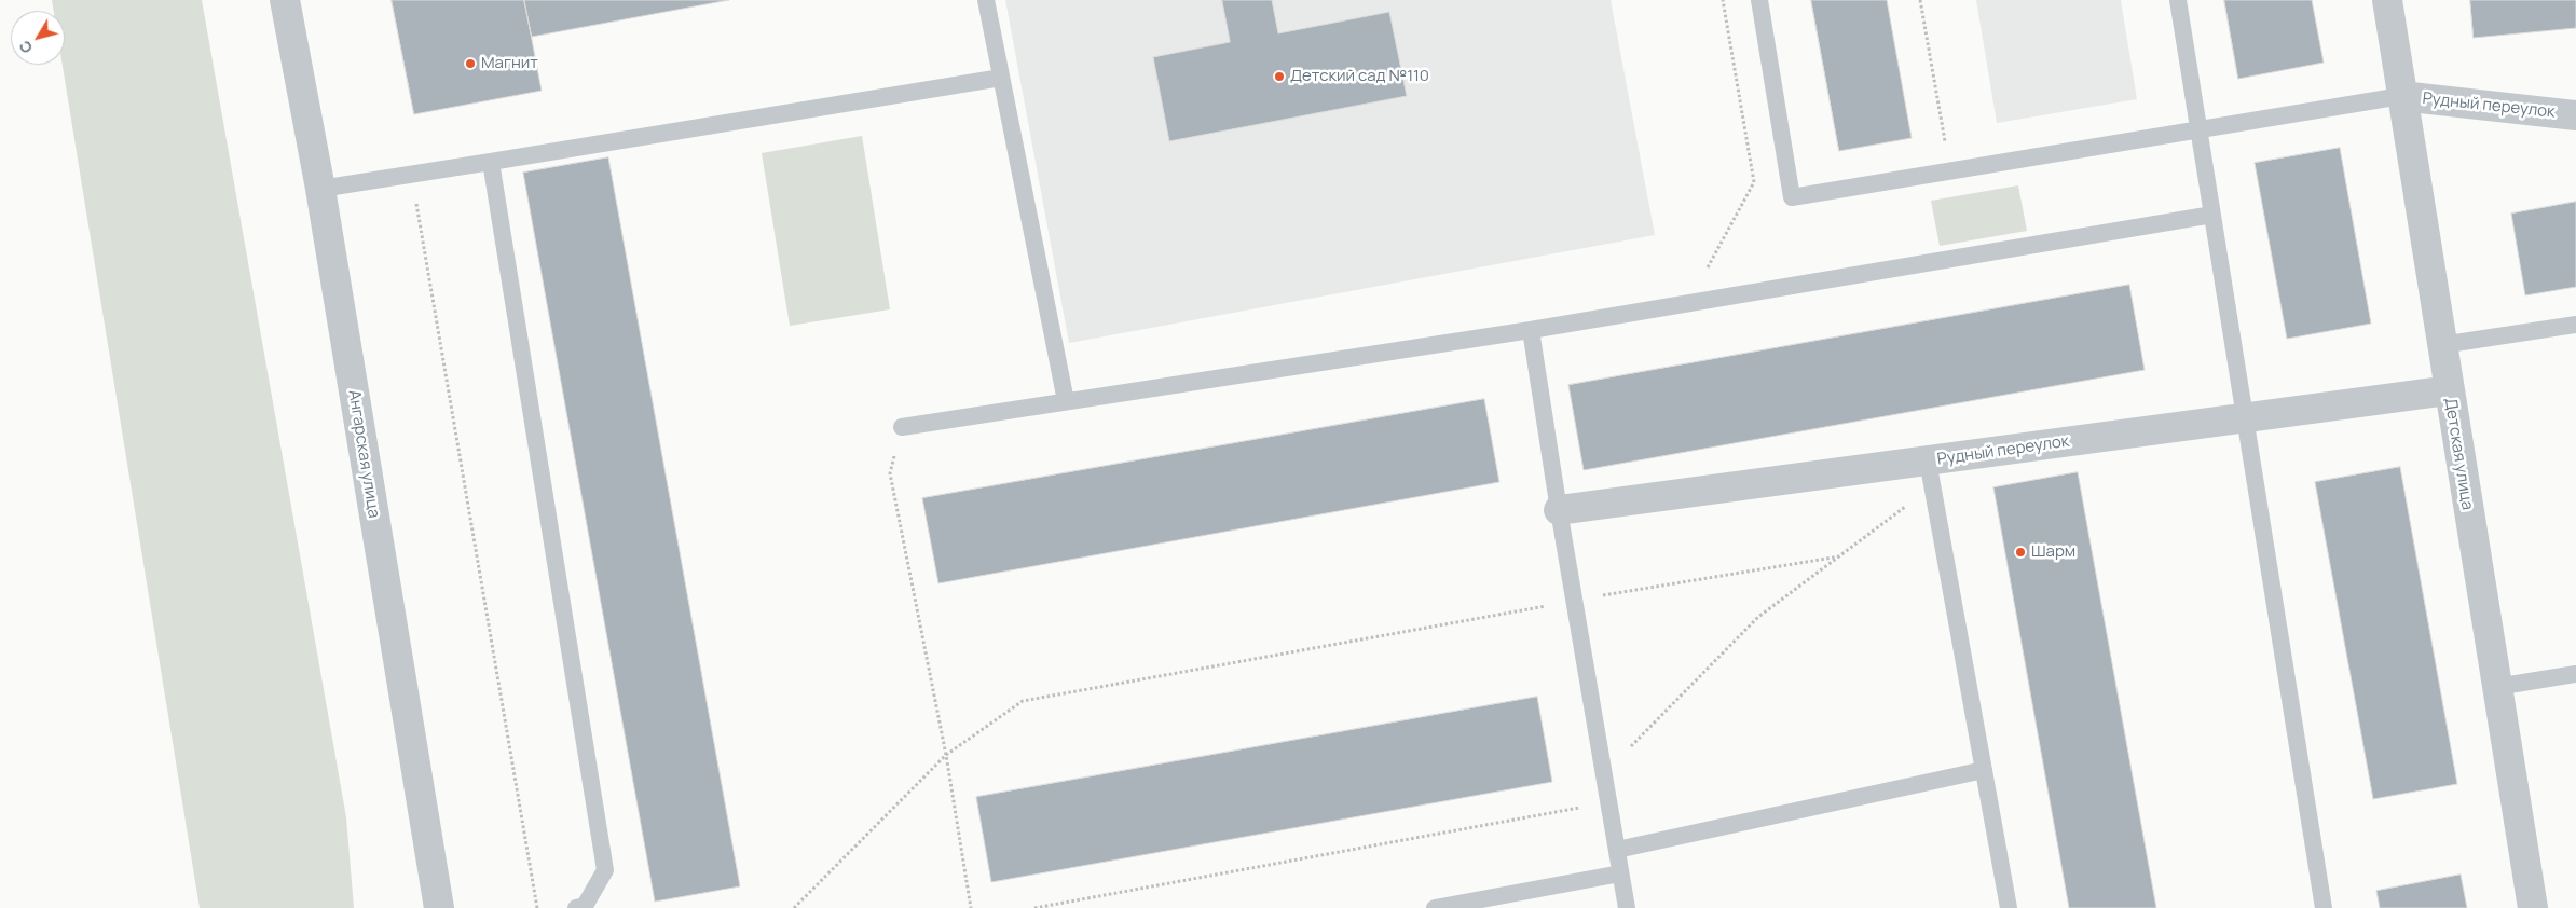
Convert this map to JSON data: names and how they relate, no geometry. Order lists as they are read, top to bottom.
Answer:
{
  "streets": {
    "street": ["Рудный переулок", "Ангарская улица", "Детская улица"]
  },
  "crossings": [
    ["Рудный переулок", "Детская улица"]
  ],
  "places": ["Магнит", "Детский сад №110", "Шарм"],
  "north": "bottom left"
}
